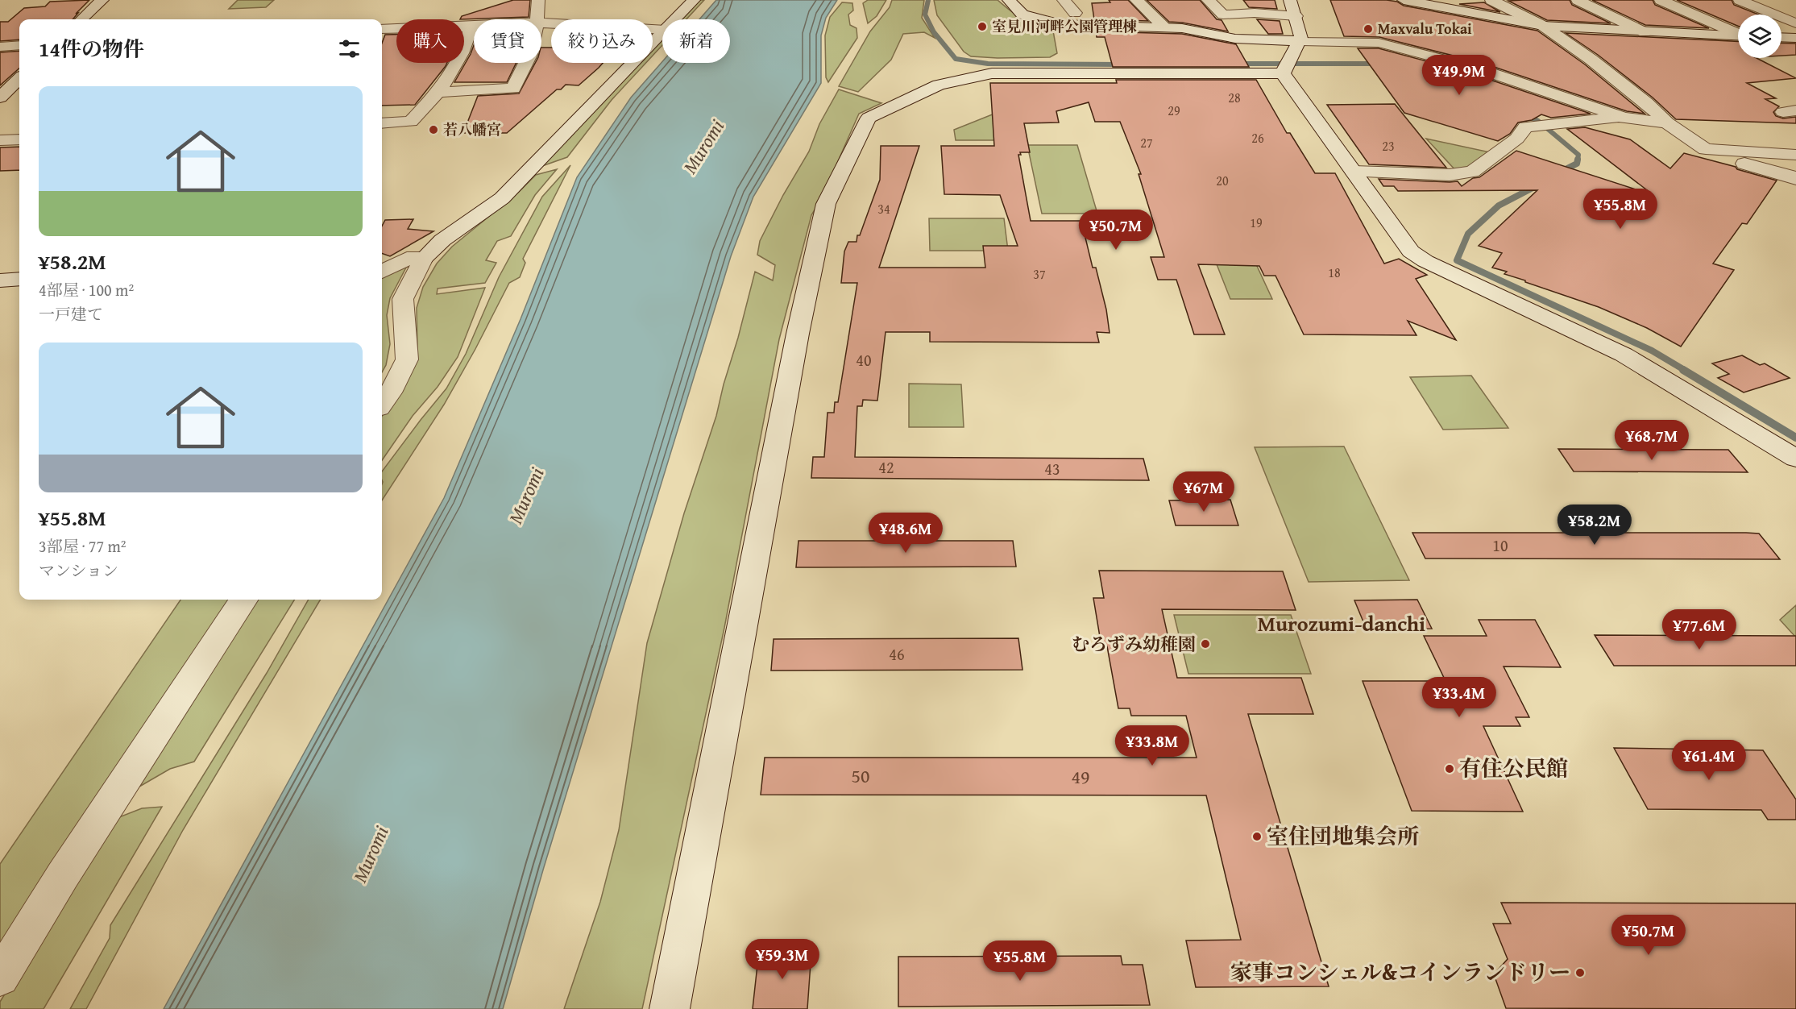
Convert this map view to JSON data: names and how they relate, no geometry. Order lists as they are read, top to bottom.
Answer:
{
  "districts": ["Murozumi-danchi"],
  "water": ["Muromi"],
  "places": [
    "室見川河畔公園管理棟",
    "Maxvalu Tokai",
    "若八幡宮",
    "むろずみ幼稚園",
    "有住公民館",
    "室住団地集会所",
    "家事コンシェル&コインランドリー"
  ],
  "house_numbers": [
    "28",
    "29",
    "26",
    "27",
    "23",
    "20",
    "34",
    "19",
    "18",
    "37",
    "40",
    "42",
    "43",
    "10",
    "46",
    "50",
    "49"
  ],
  "page": {
    "chip": [
      "購入",
      "賃貸",
      "絞り込み",
      "新着"
    ],
    "heading": "14件の物件",
    "price": [
      "¥49.9M",
      "¥55.8M",
      "¥50.7M",
      "¥68.7M",
      "¥67M",
      "¥58.2M",
      "¥48.6M",
      "¥77.6M",
      "¥33.4M",
      "¥33.8M",
      "¥61.4M",
      "¥50.7M",
      "¥59.3M",
      "¥55.8M"
    ],
    "list": [
      {
        "name": "¥58.2M",
        "note": "4部屋 · 100 m² · 一戸建て"
      },
      {
        "name": "¥55.8M",
        "note": "3部屋 · 77 m² · マンション"
      }
    ]
  }
}
